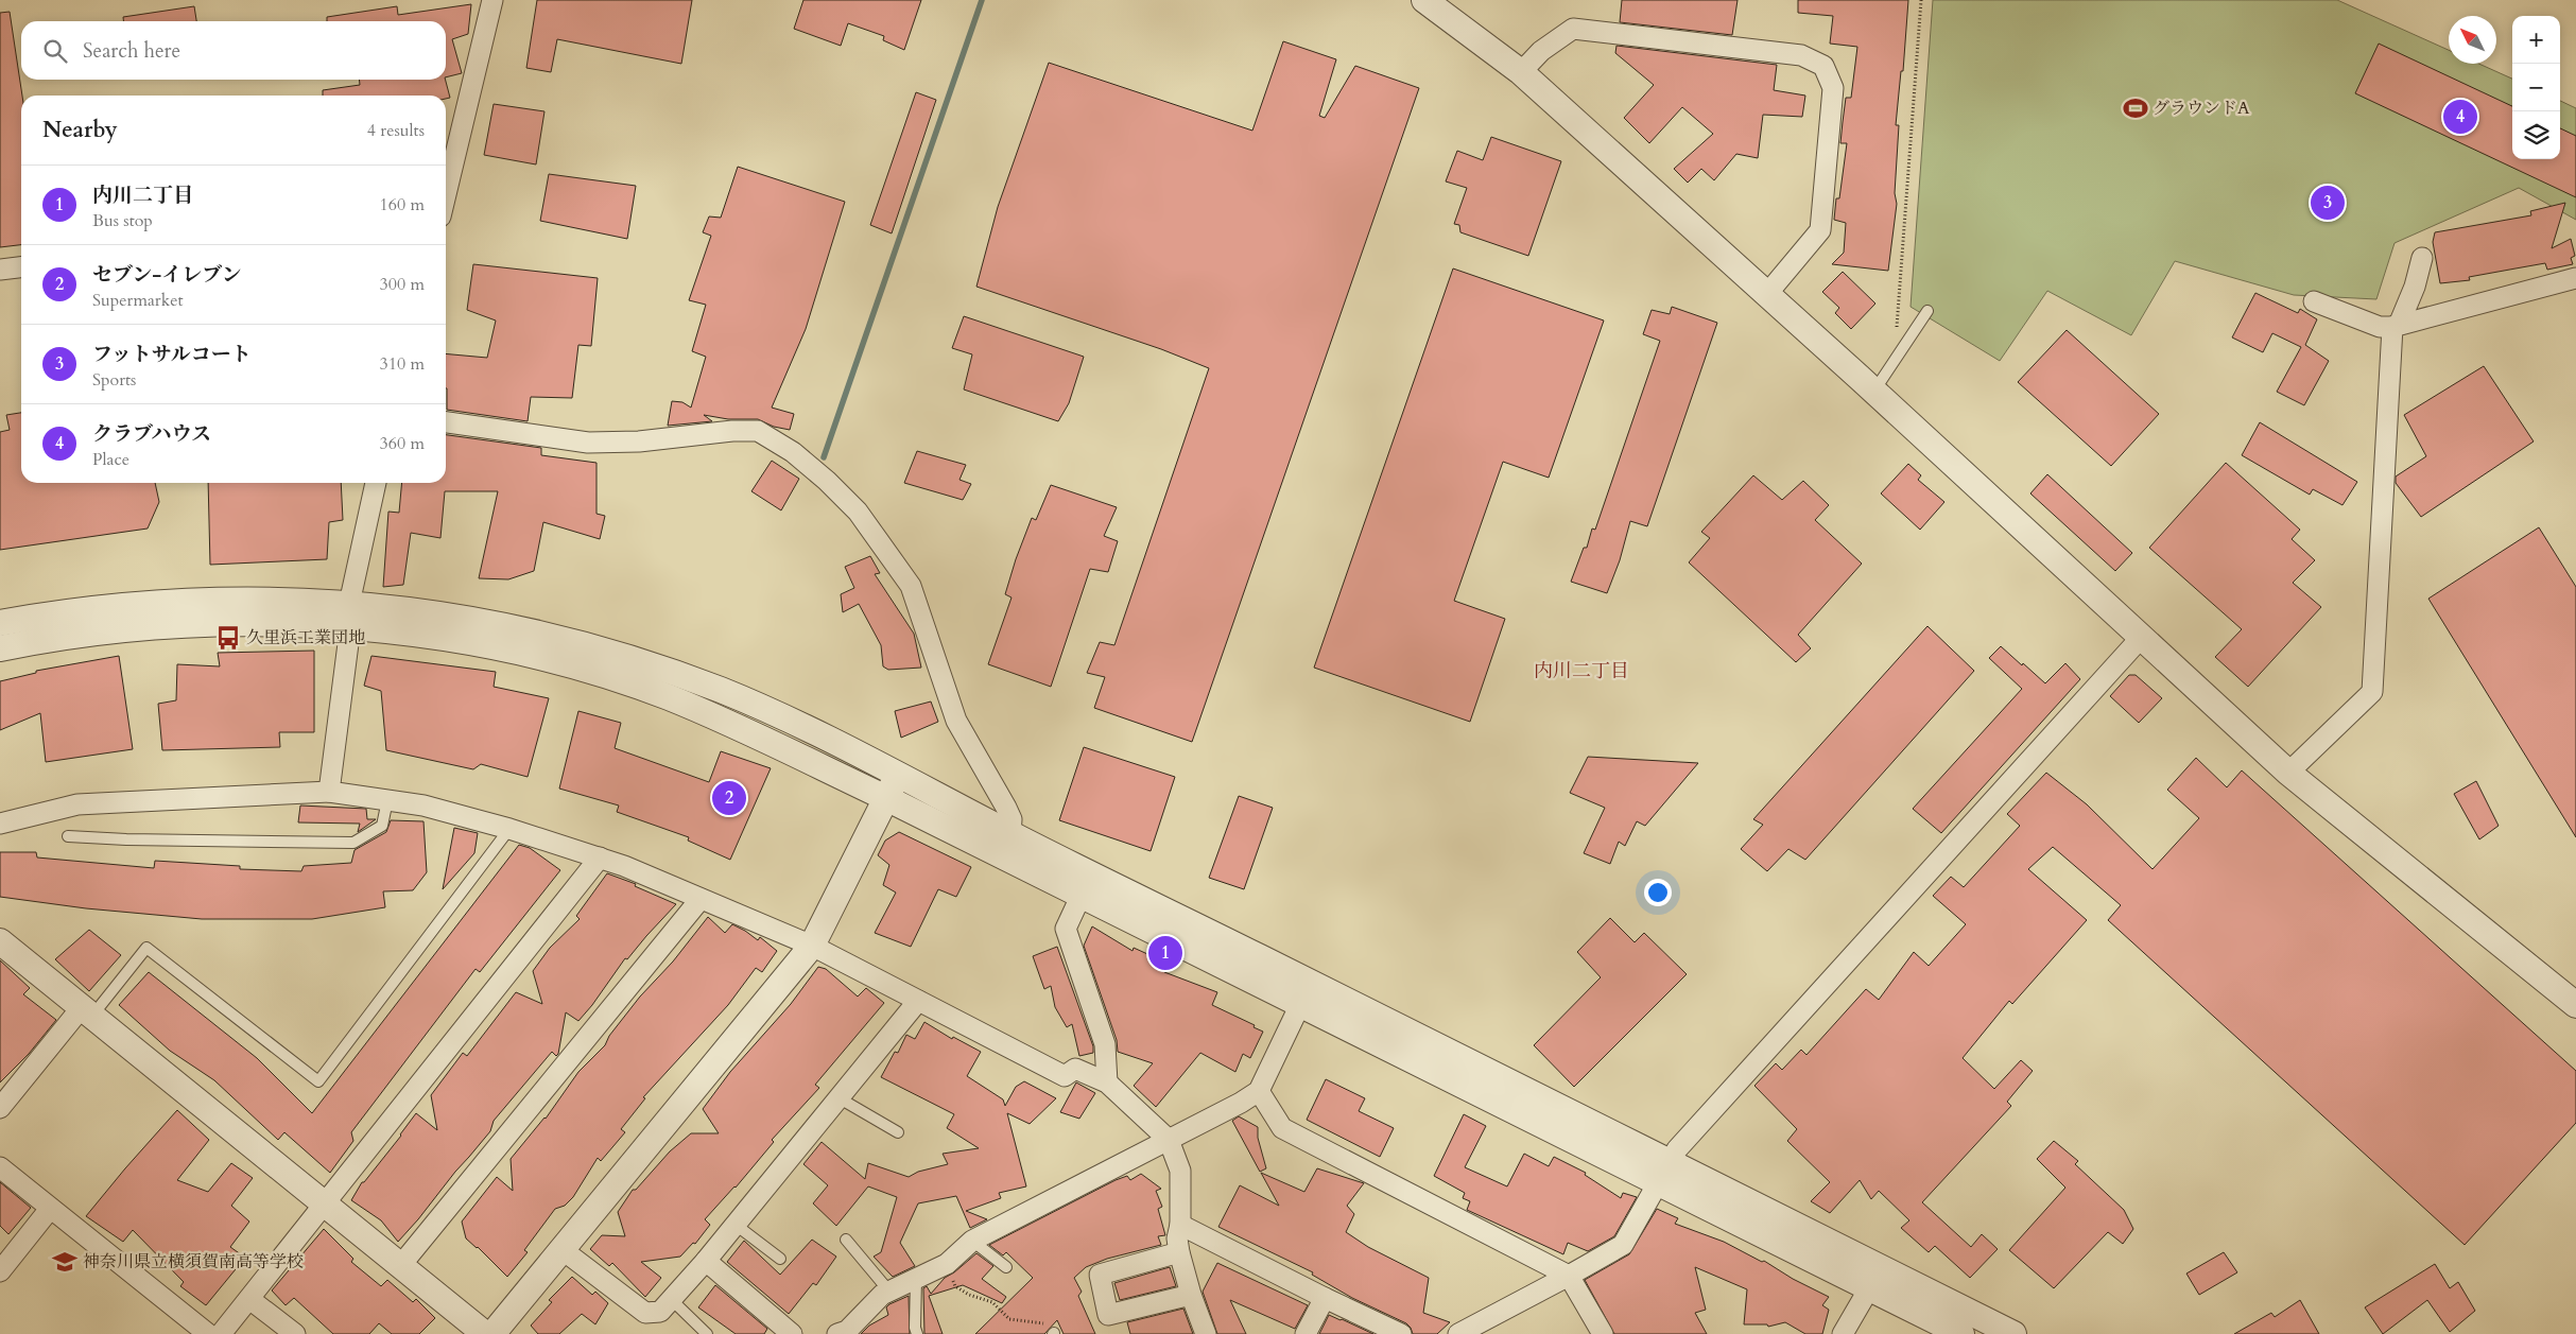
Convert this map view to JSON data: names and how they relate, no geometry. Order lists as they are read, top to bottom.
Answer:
{
  "districts": ["内川二丁目"],
  "places": {
    "sports": ["グラウンドA"],
    "bus stop": ["久里浜工業団地"],
    "school or university": ["神奈川県立横須賀南高等学校"]
  },
  "north": "top left",
  "page": {
    "map_buttons": ["+", "−"],
    "search": "Search here",
    "heading": ["Nearby", "4 results"],
    "pins": [
      "4",
      "3",
      "2",
      "1"
    ],
    "list": [
      {
        "mark": "1",
        "name": "内川二丁目",
        "note": "Bus stop",
        "value": "160 m"
      },
      {
        "mark": "2",
        "name": "セブン-イレブン",
        "note": "Supermarket",
        "value": "300 m"
      },
      {
        "mark": "3",
        "name": "フットサルコート",
        "note": "Sports",
        "value": "310 m"
      },
      {
        "mark": "4",
        "name": "クラブハウス",
        "note": "Place",
        "value": "360 m"
      }
    ]
  }
}
